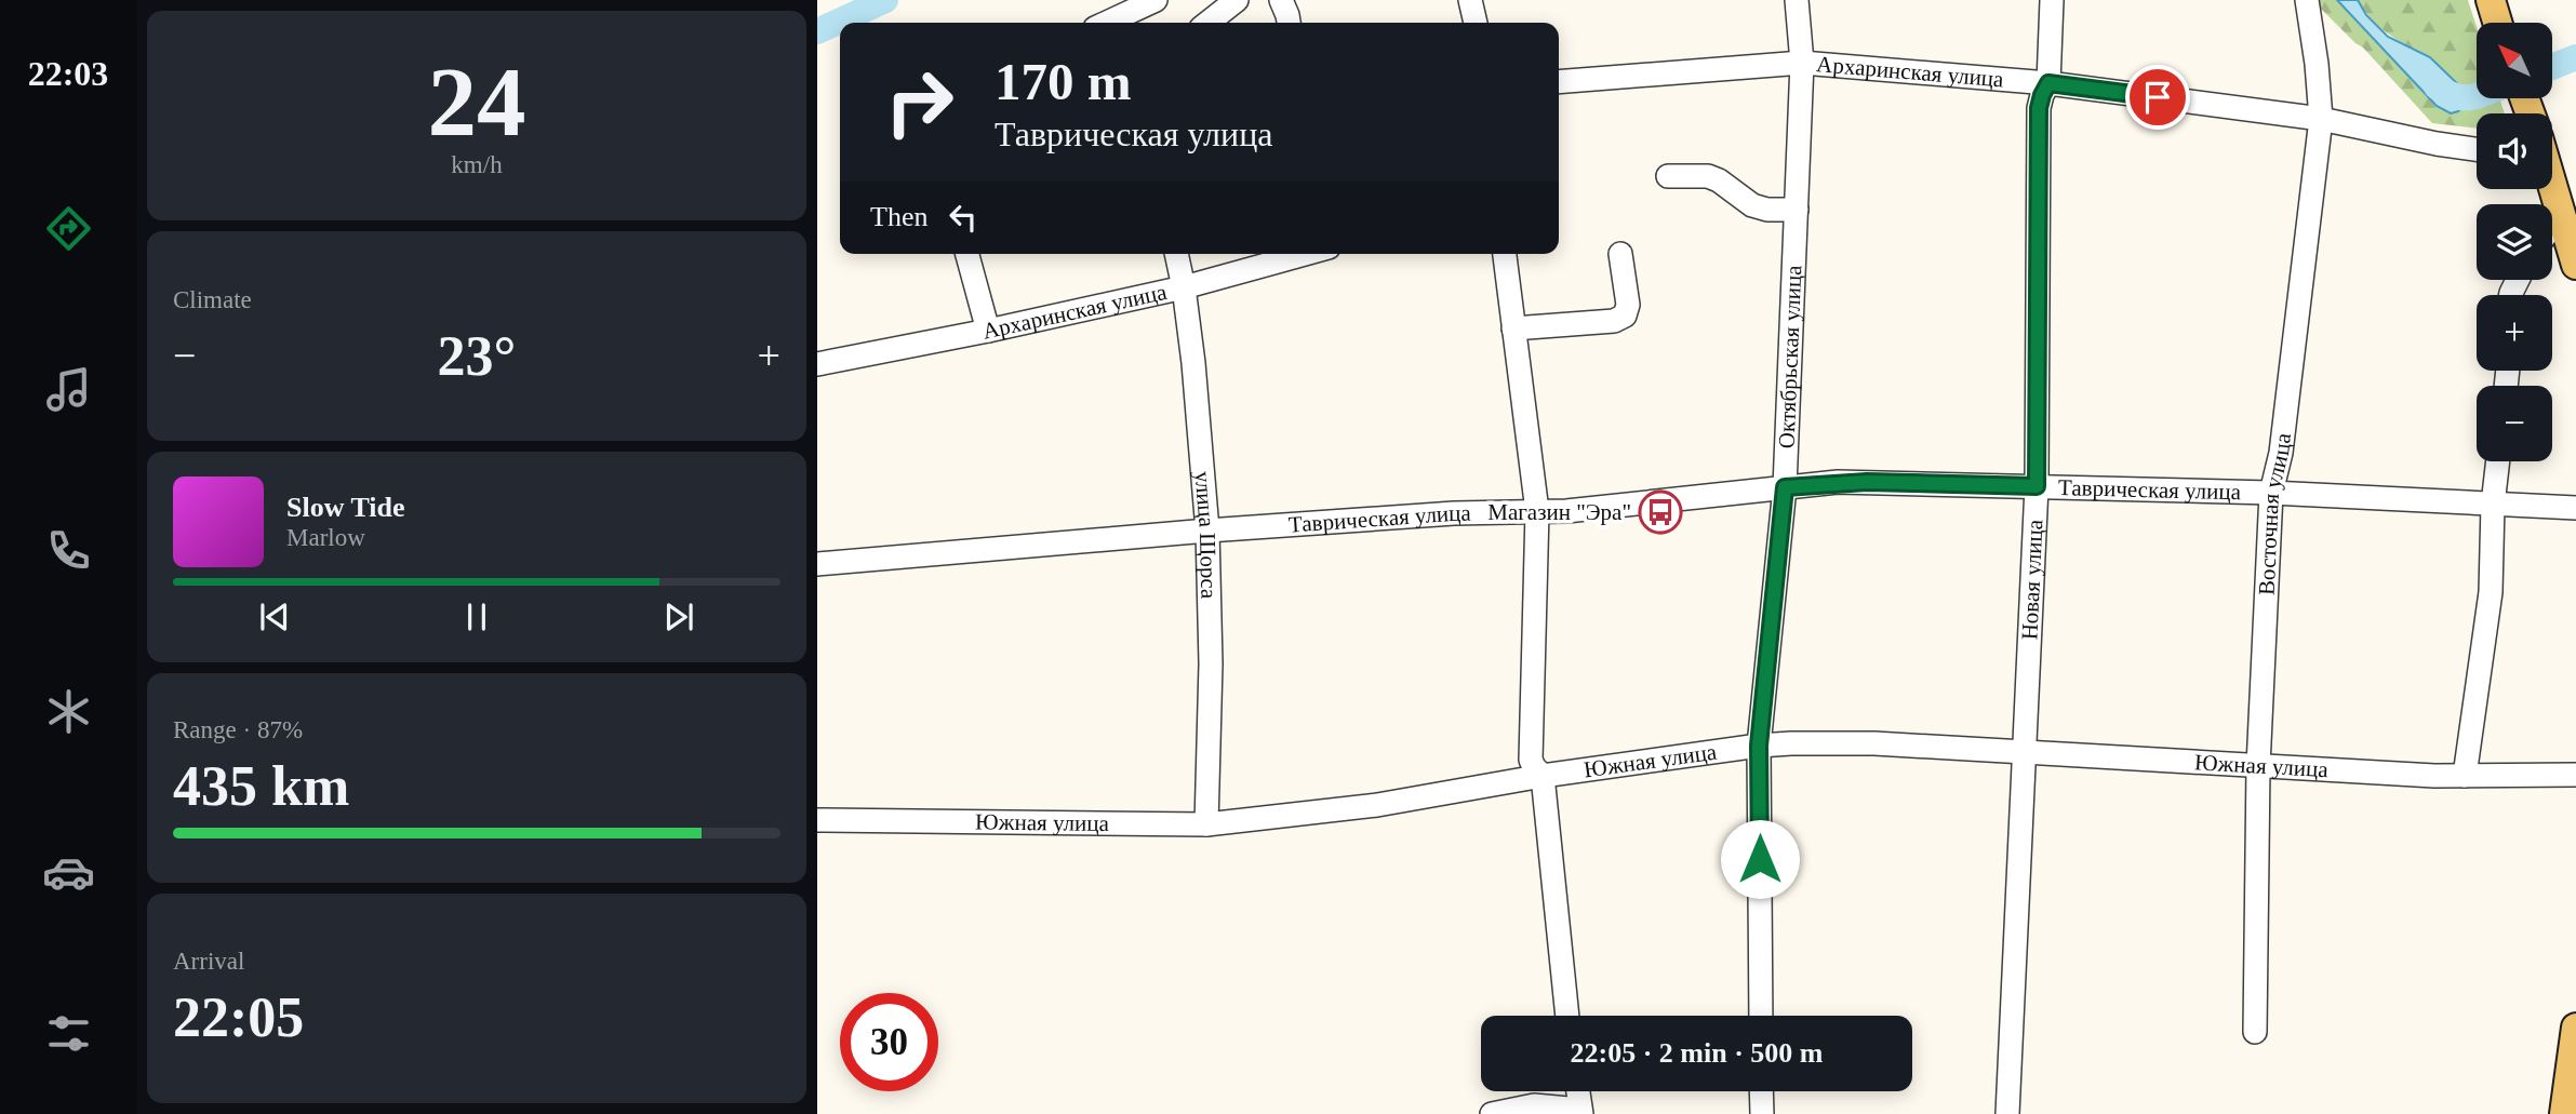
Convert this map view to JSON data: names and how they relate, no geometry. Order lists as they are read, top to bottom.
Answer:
{
  "streets": {
    "street": [
      "Архаринская улица",
      "Октябрьская улица",
      "Таврическая улица",
      "Восточная улица",
      "улица Щорса",
      "Новая улица",
      "Южная улица"
    ]
  },
  "crossings": [
    ["Архаринская улица", "Октябрьская улица"],
    ["Архаринская улица", "Восточная улица"],
    ["Архаринская улица", "улица Щорса"],
    ["Архаринская улица", "Новая улица"],
    ["Октябрьская улица", "Таврическая улица"],
    ["Октябрьская улица", "Южная улица"],
    ["Таврическая улица", "Восточная улица"],
    ["Таврическая улица", "улица Щорса"],
    ["Таврическая улица", "Новая улица"],
    ["Восточная улица", "Южная улица"],
    ["улица Щорса", "Южная улица"],
    ["Новая улица", "Южная улица"]
  ],
  "places": {
    "bus stop": ["Магазин \"Эра\""]
  },
  "north": "top left",
  "page": {
    "tabs": "22:03",
    "tile": [
      ["24", "km/h"],
      "Climate",
      ["Range · 87%", "435 km"],
      ["Arrival", "22:05"]
    ],
    "map_buttons": ["+", "−"],
    "turn": ["170 m", "Таврическая улица"],
    "then": "Then",
    "heat": ["−", "23°", "+"],
    "song": ["Slow Tide", "Marlow"],
    "limit": "30",
    "trip": "22:05 · 2 min · 500 m"
  }
}
